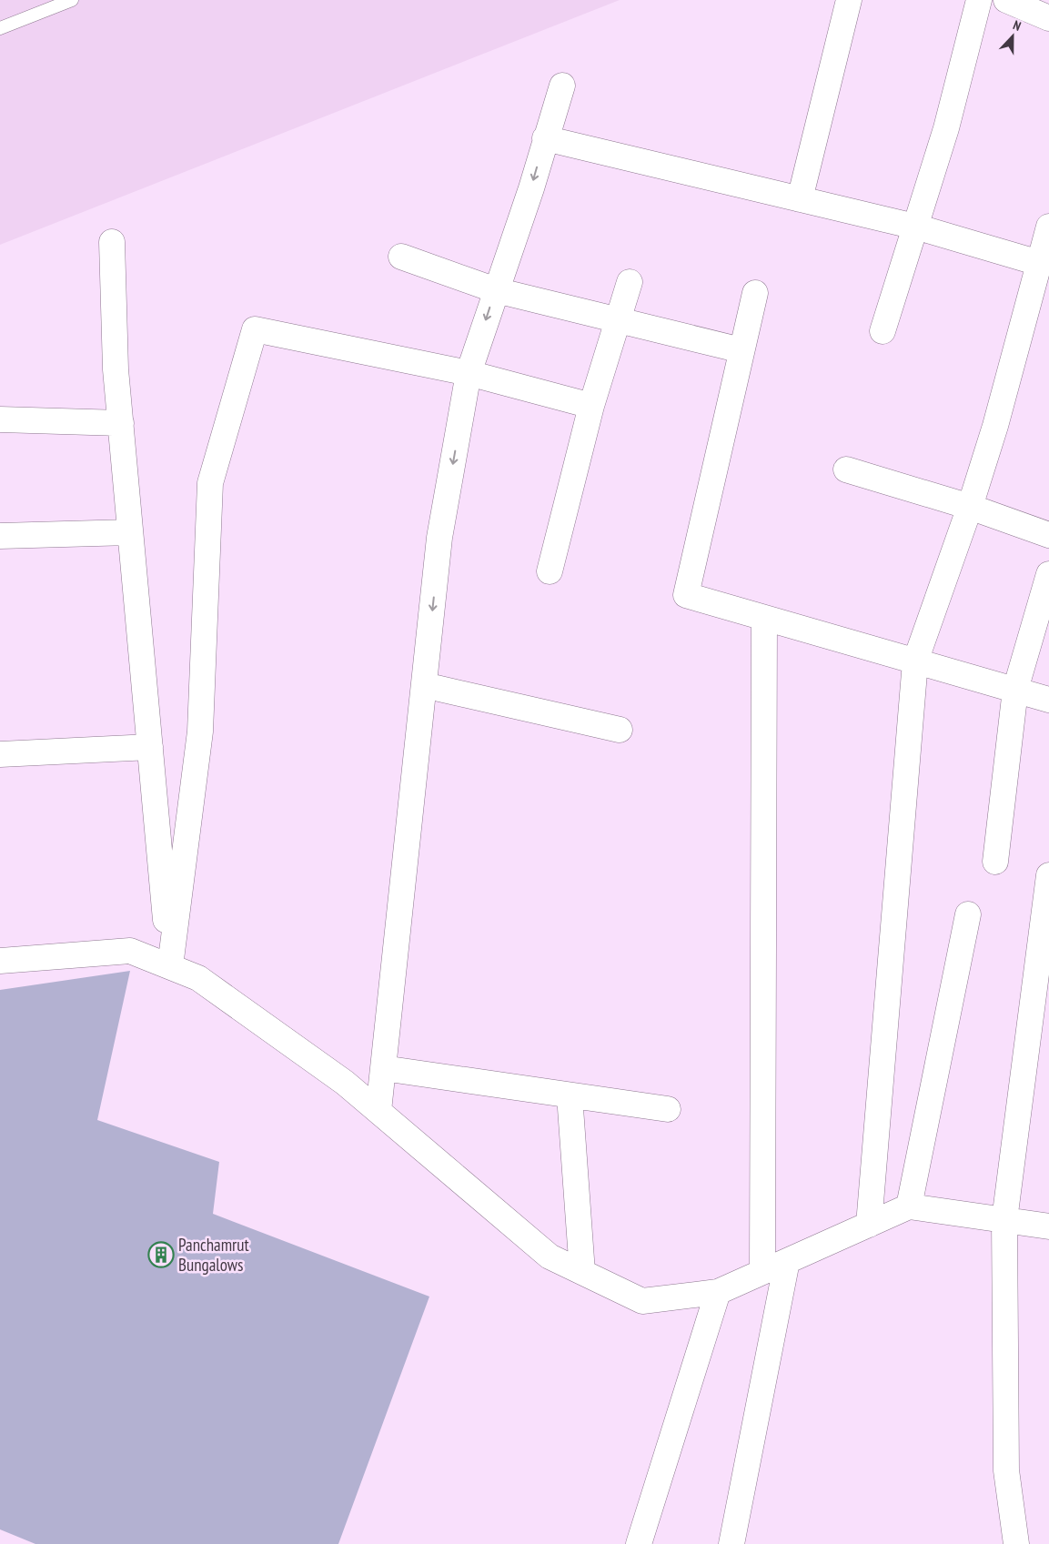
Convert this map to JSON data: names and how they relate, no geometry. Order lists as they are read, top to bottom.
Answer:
{
  "places": {
    "building": ["Panchamrut Bungalows"]
  },
  "north": "top"
}
